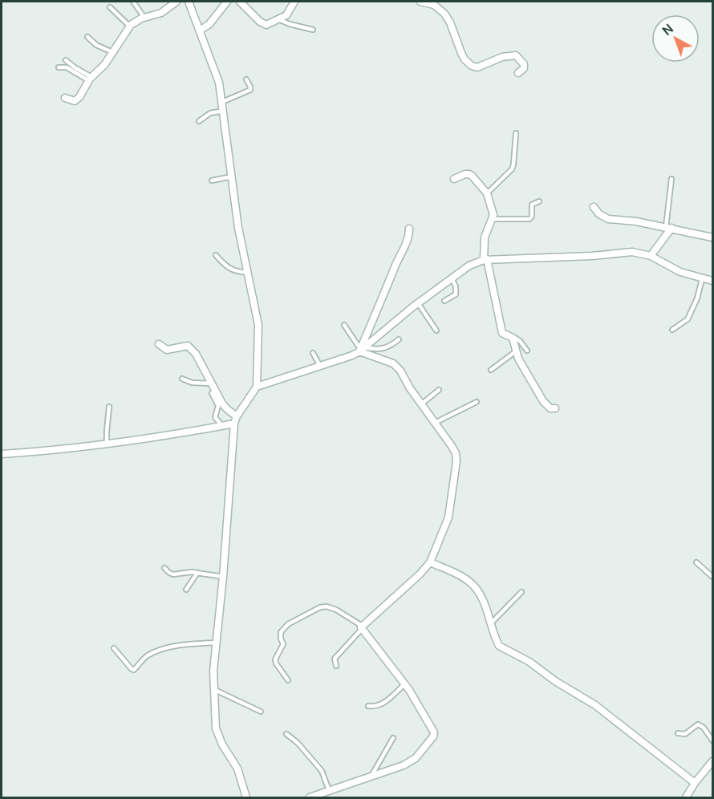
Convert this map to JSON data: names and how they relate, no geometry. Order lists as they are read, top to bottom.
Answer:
{
  "north": "top left"
}
